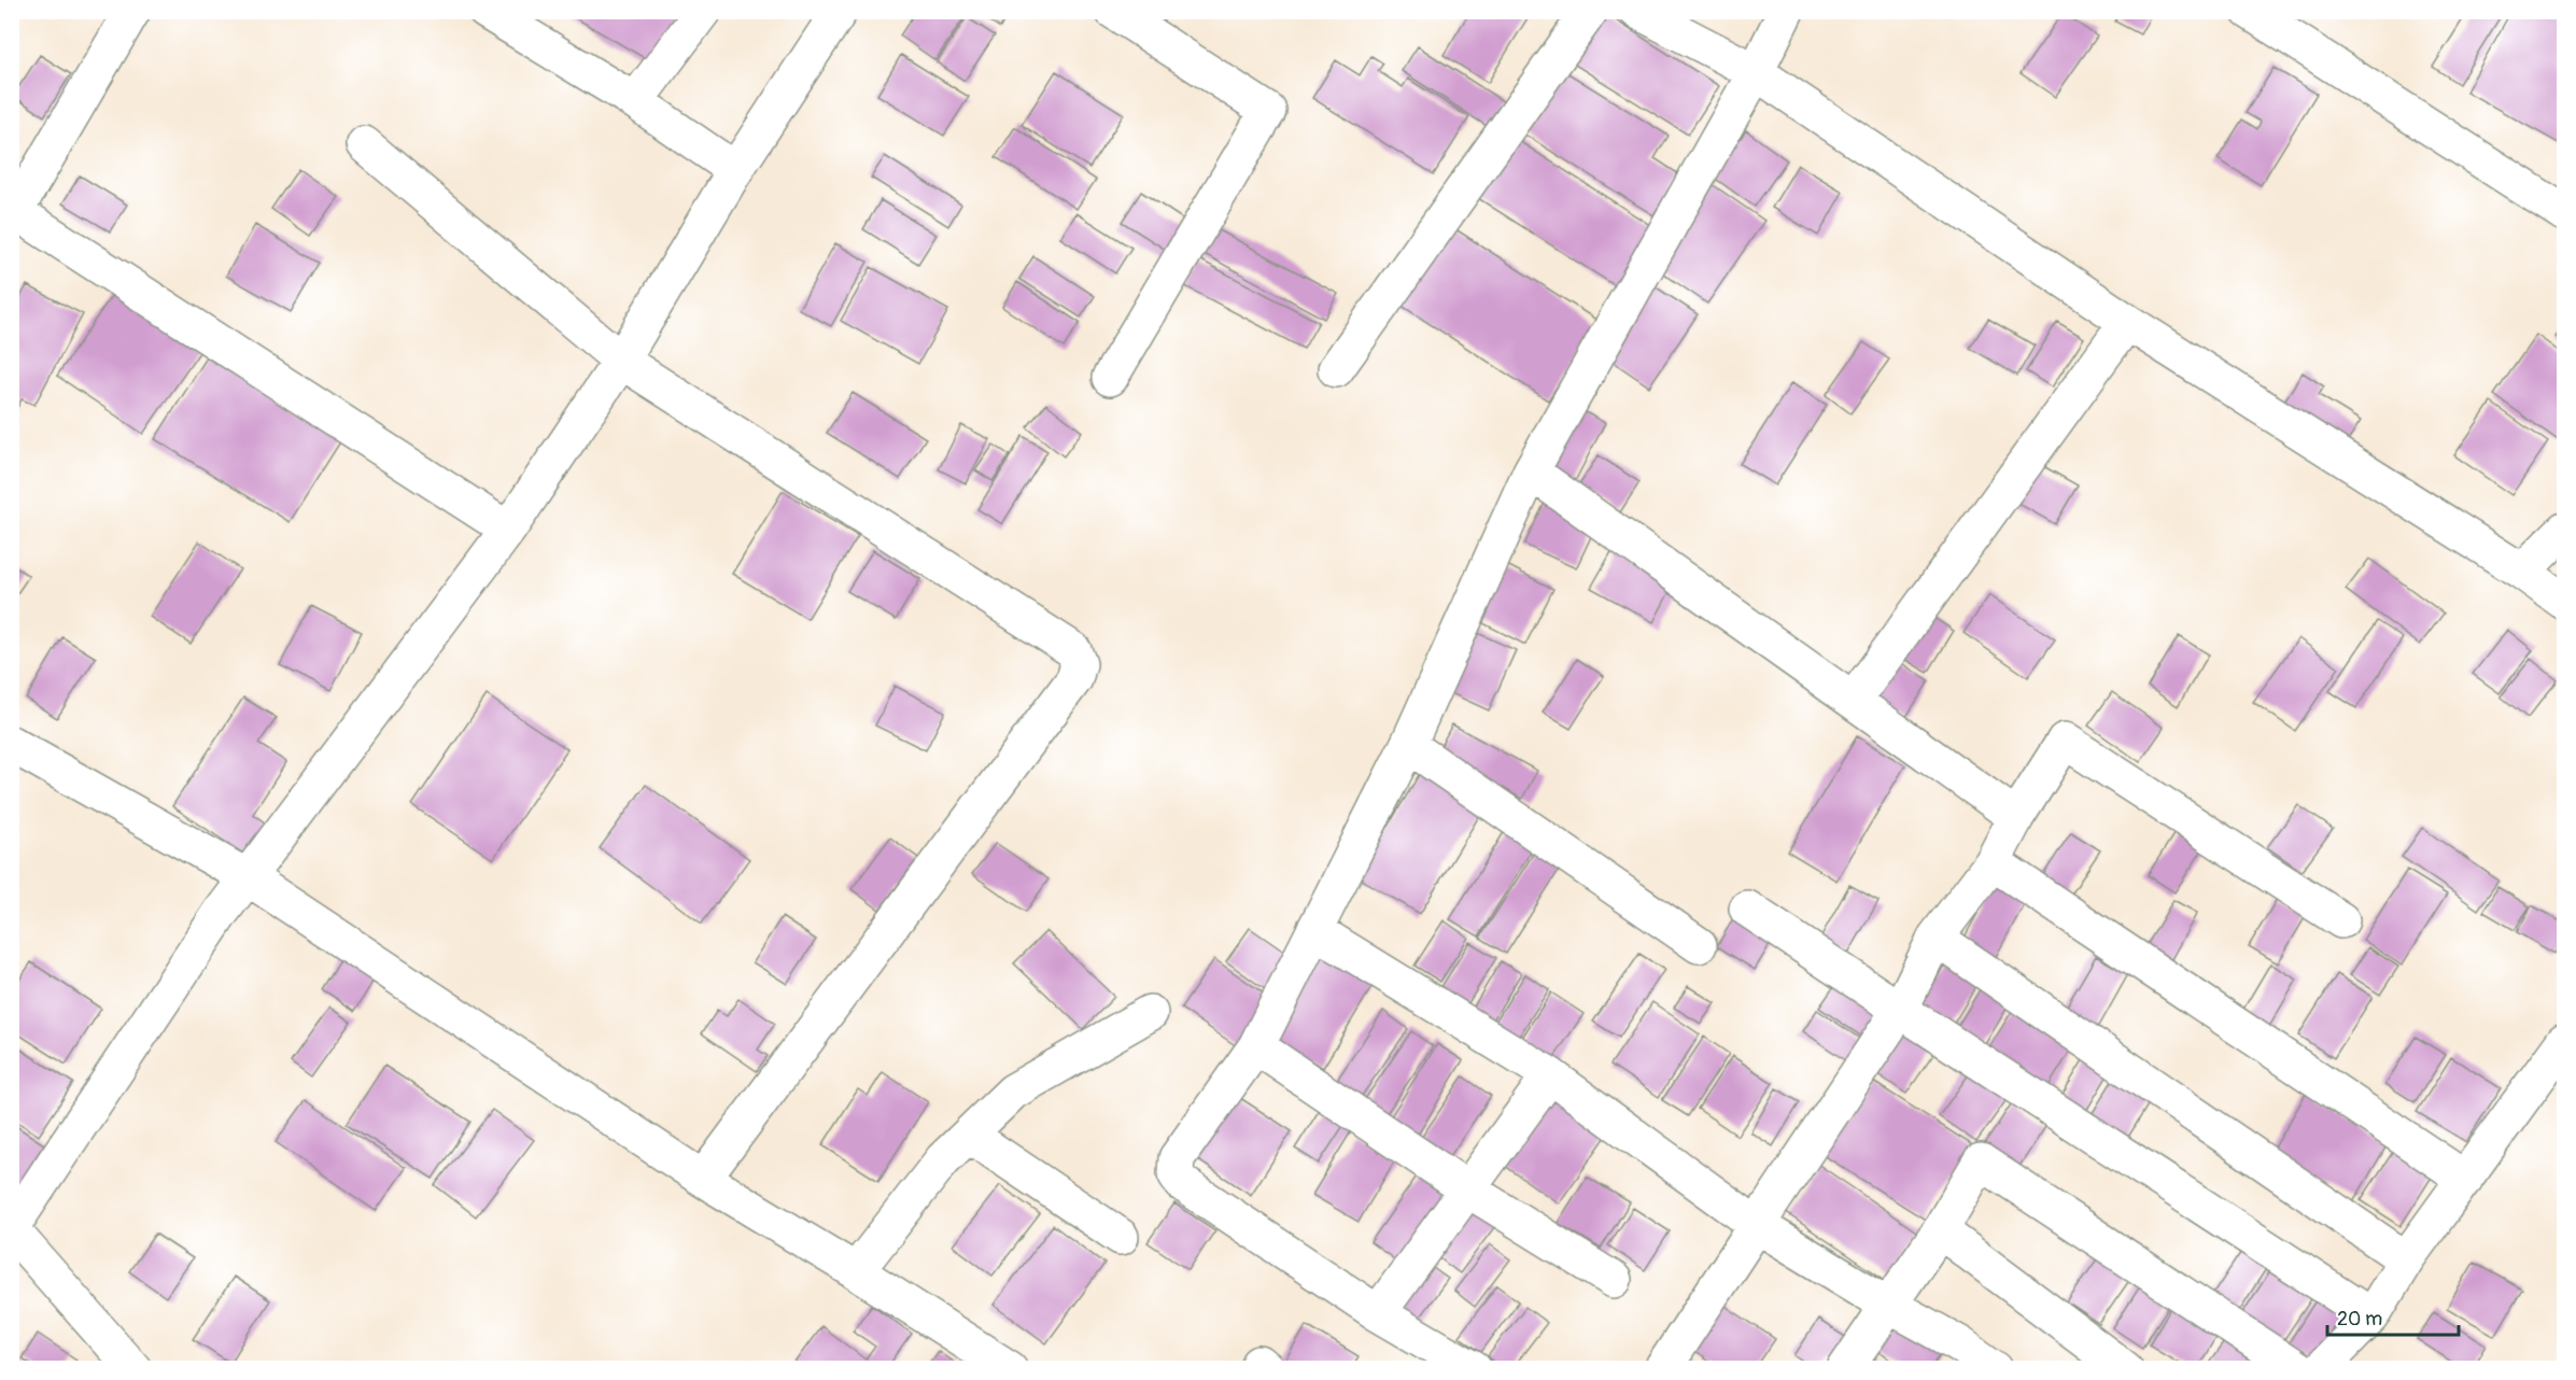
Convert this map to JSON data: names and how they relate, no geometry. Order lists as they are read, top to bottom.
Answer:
{
  "scale_bar": "20 m"
}
